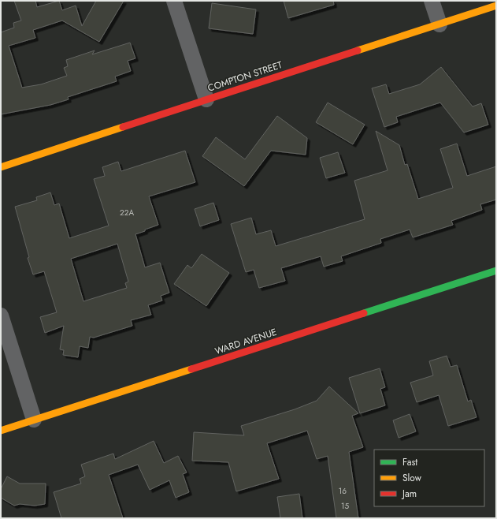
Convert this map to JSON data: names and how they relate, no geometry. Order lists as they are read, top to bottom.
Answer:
{
  "streets": {
    "street": ["COMPTON STREET", "WARD AVENUE"]
  },
  "house_numbers": ["22A", "16", "15"],
  "legend": ["Fast", "Slow", "Jam"]
}
